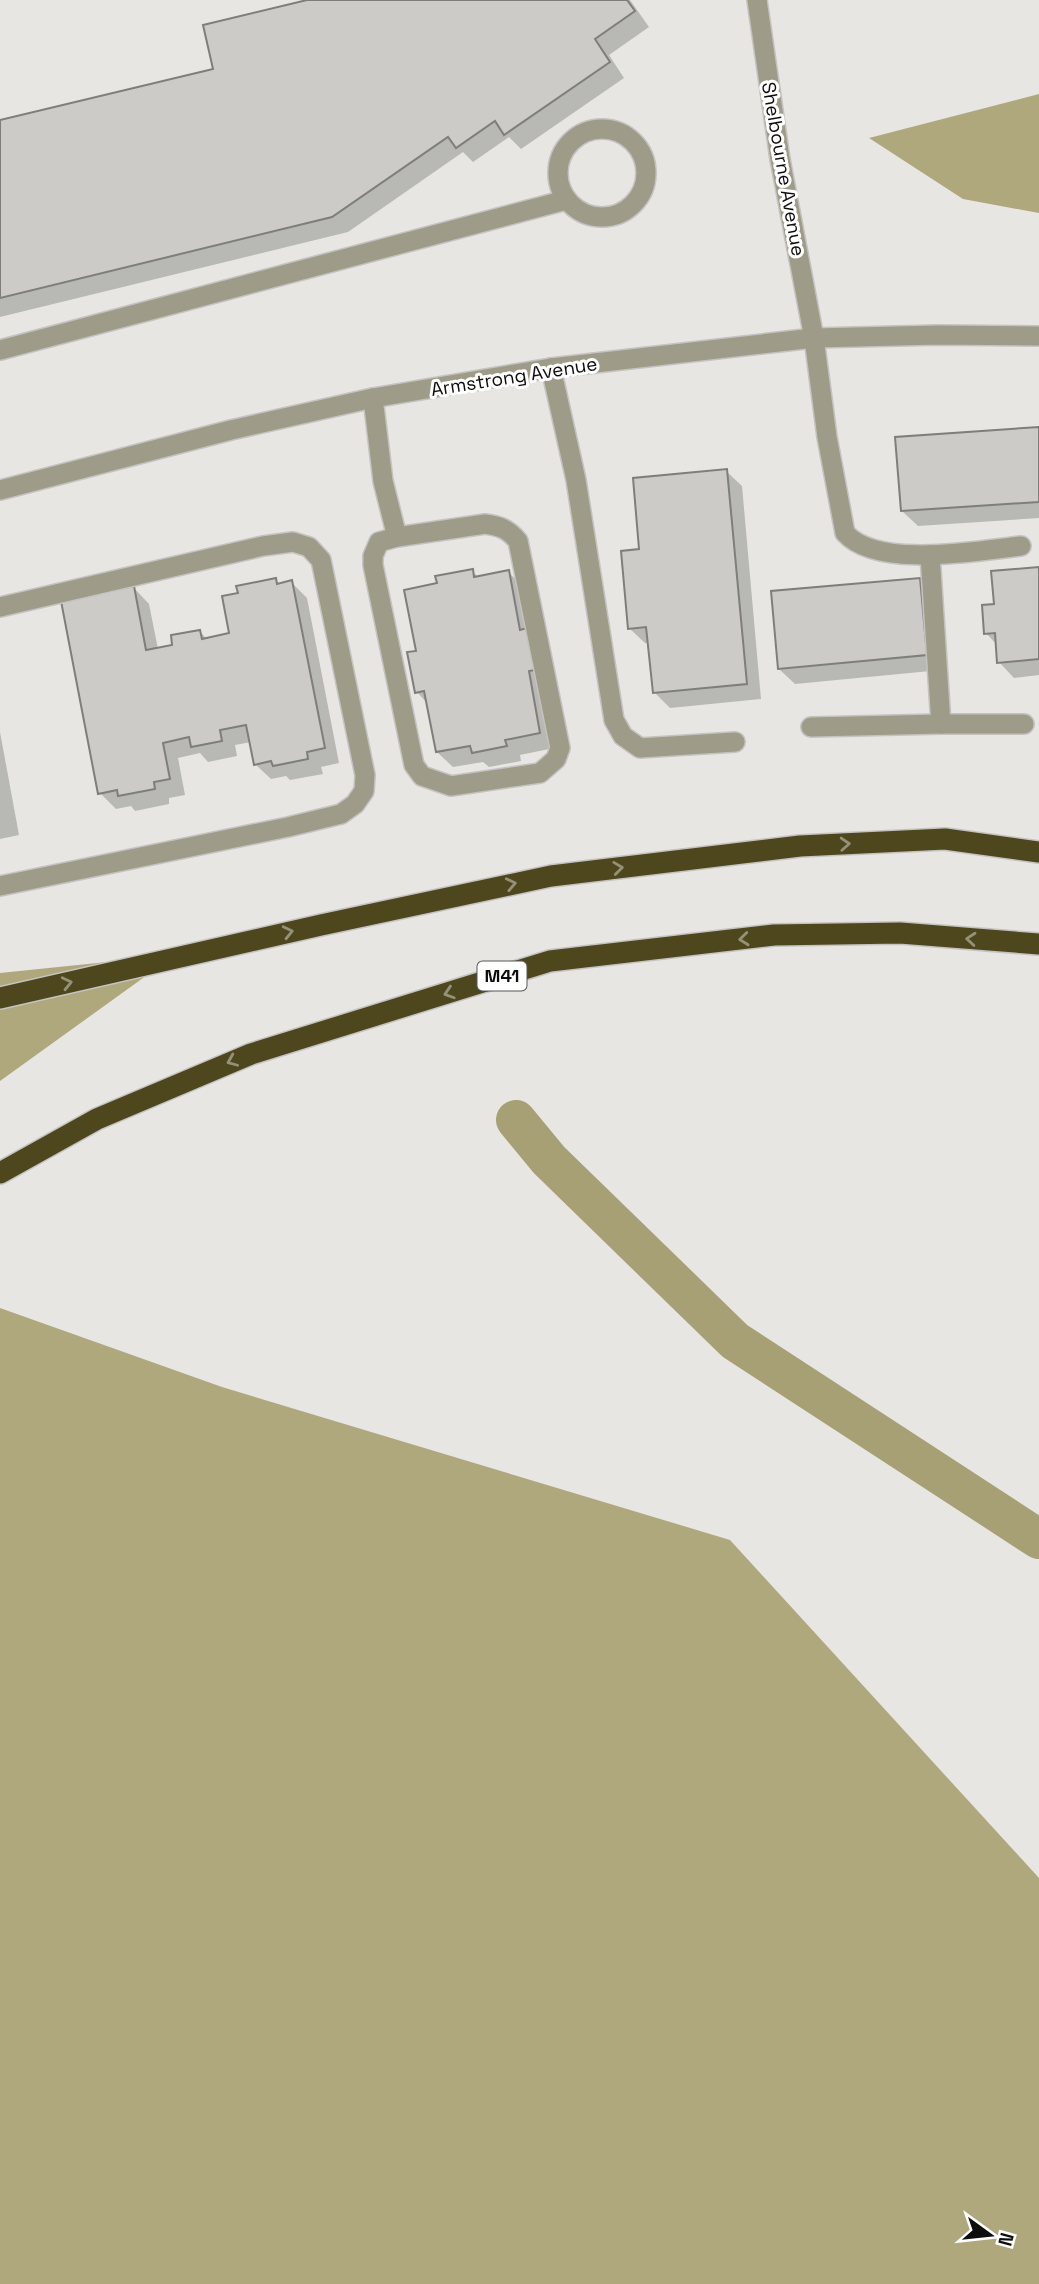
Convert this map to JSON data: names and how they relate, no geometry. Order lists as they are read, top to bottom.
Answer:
{
  "streets": {
    "highway": ["M41"],
    "street": ["Shelbourne Avenue", "Armstrong Avenue"]
  },
  "crossings": [
    ["Shelbourne Avenue", "Armstrong Avenue"]
  ],
  "north": "right"
}
